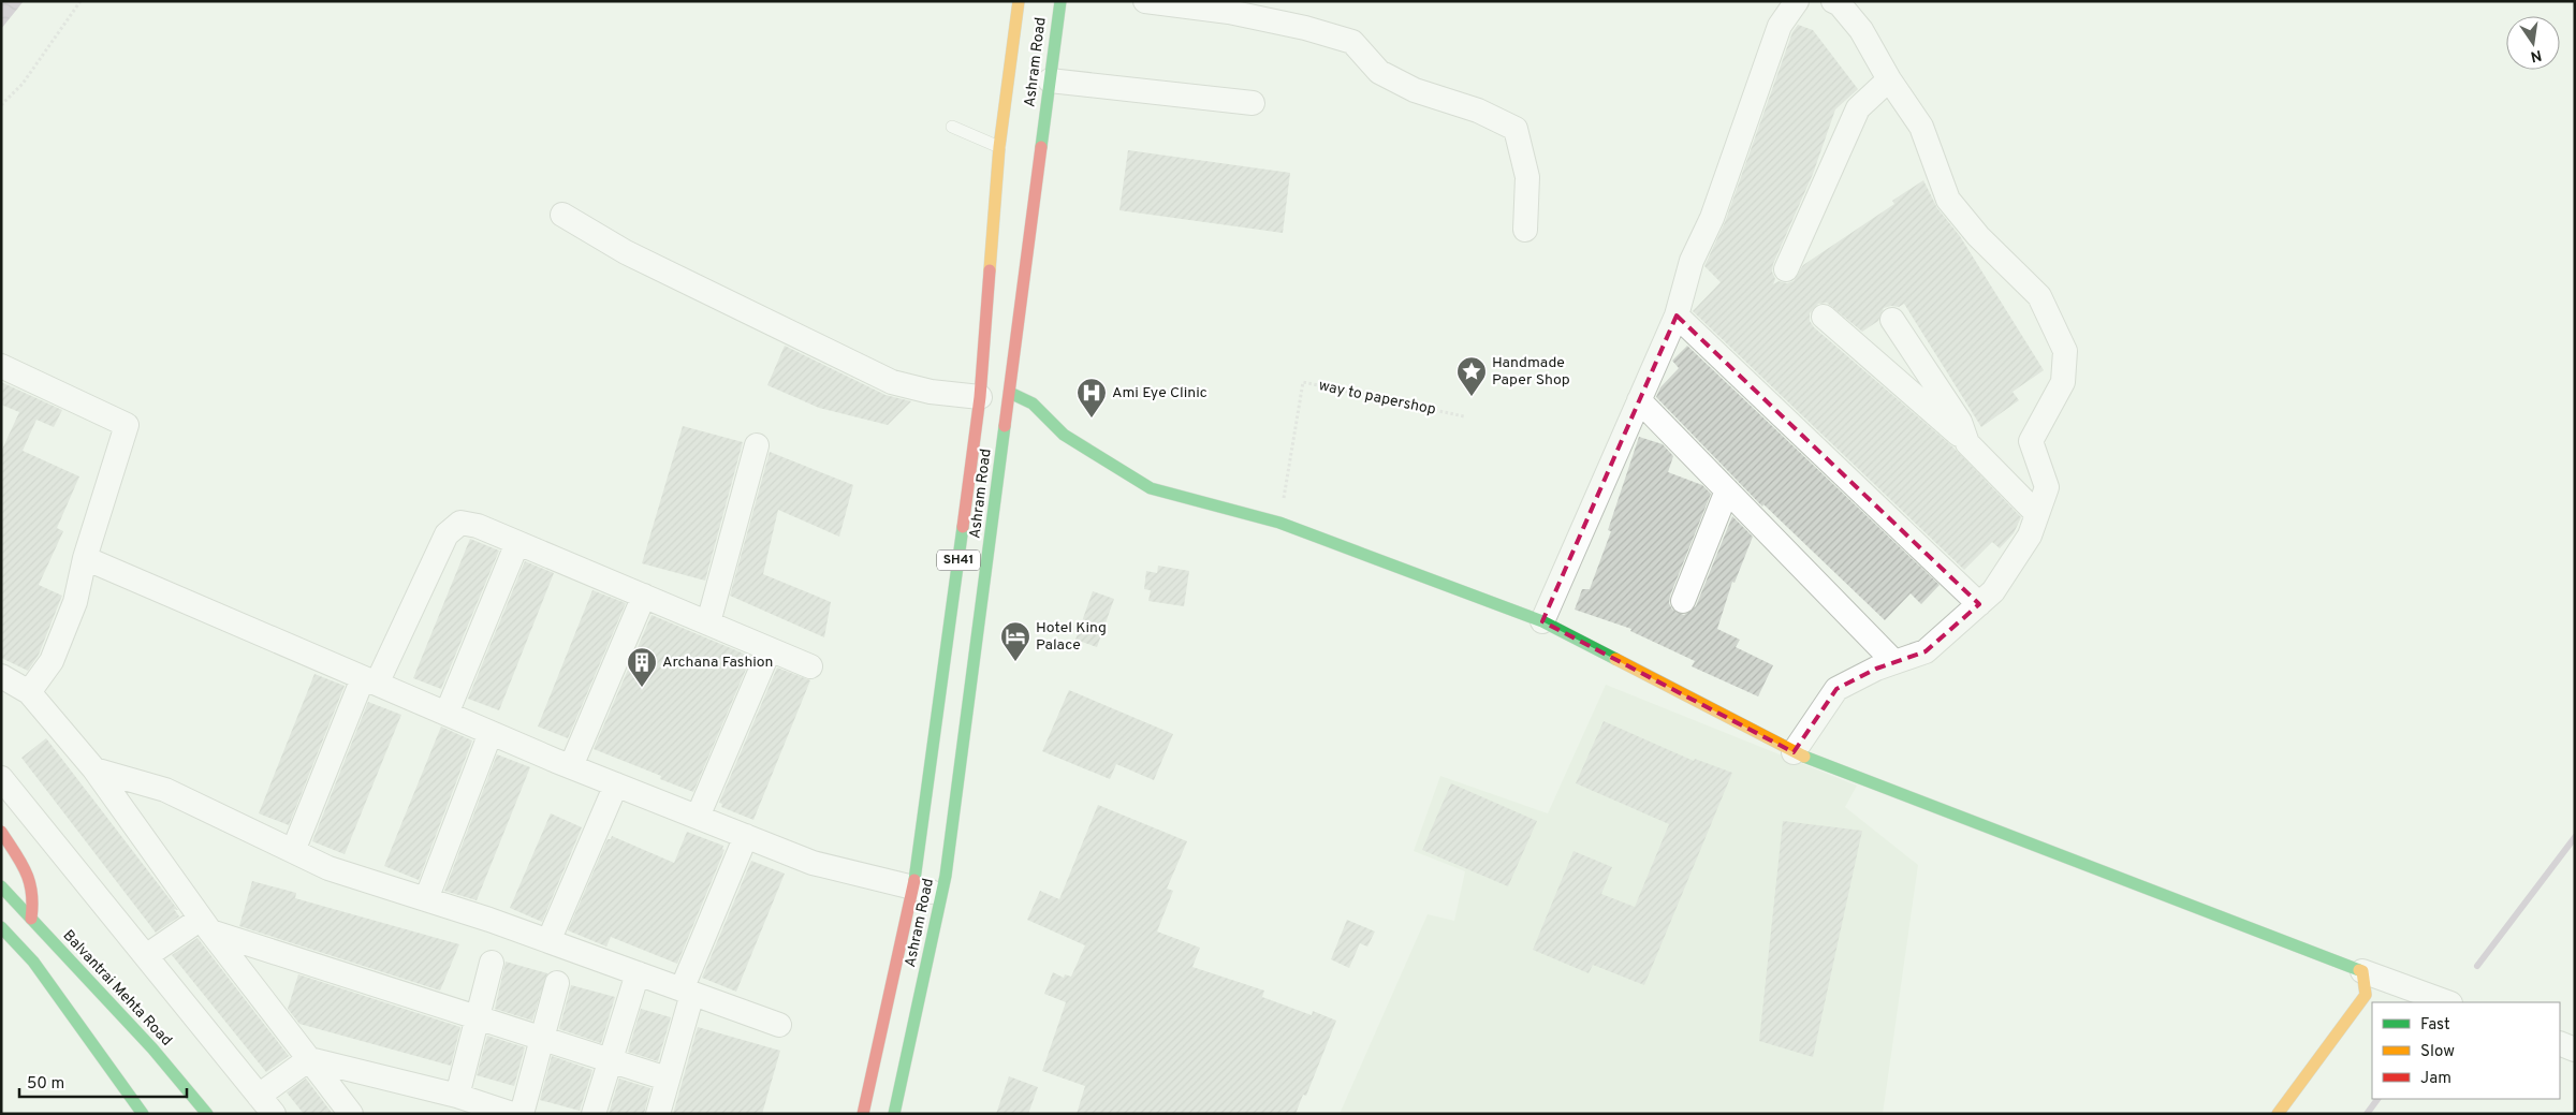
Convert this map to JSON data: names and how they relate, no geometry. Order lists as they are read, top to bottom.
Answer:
{
  "streets": {
    "main road": ["Ashram Road", "SH41", "Balvantrai Mehta Road"],
    "path": ["way to papershop"]
  },
  "places": {
    "place": ["Handmade Paper Shop"],
    "hospital": ["Ami Eye Clinic"],
    "hotel": ["Hotel King Palace"],
    "building": ["Archana Fashion"]
  },
  "legend": ["Fast", "Slow", "Jam"],
  "scale_bar": "50 m",
  "north": "bottom"
}
